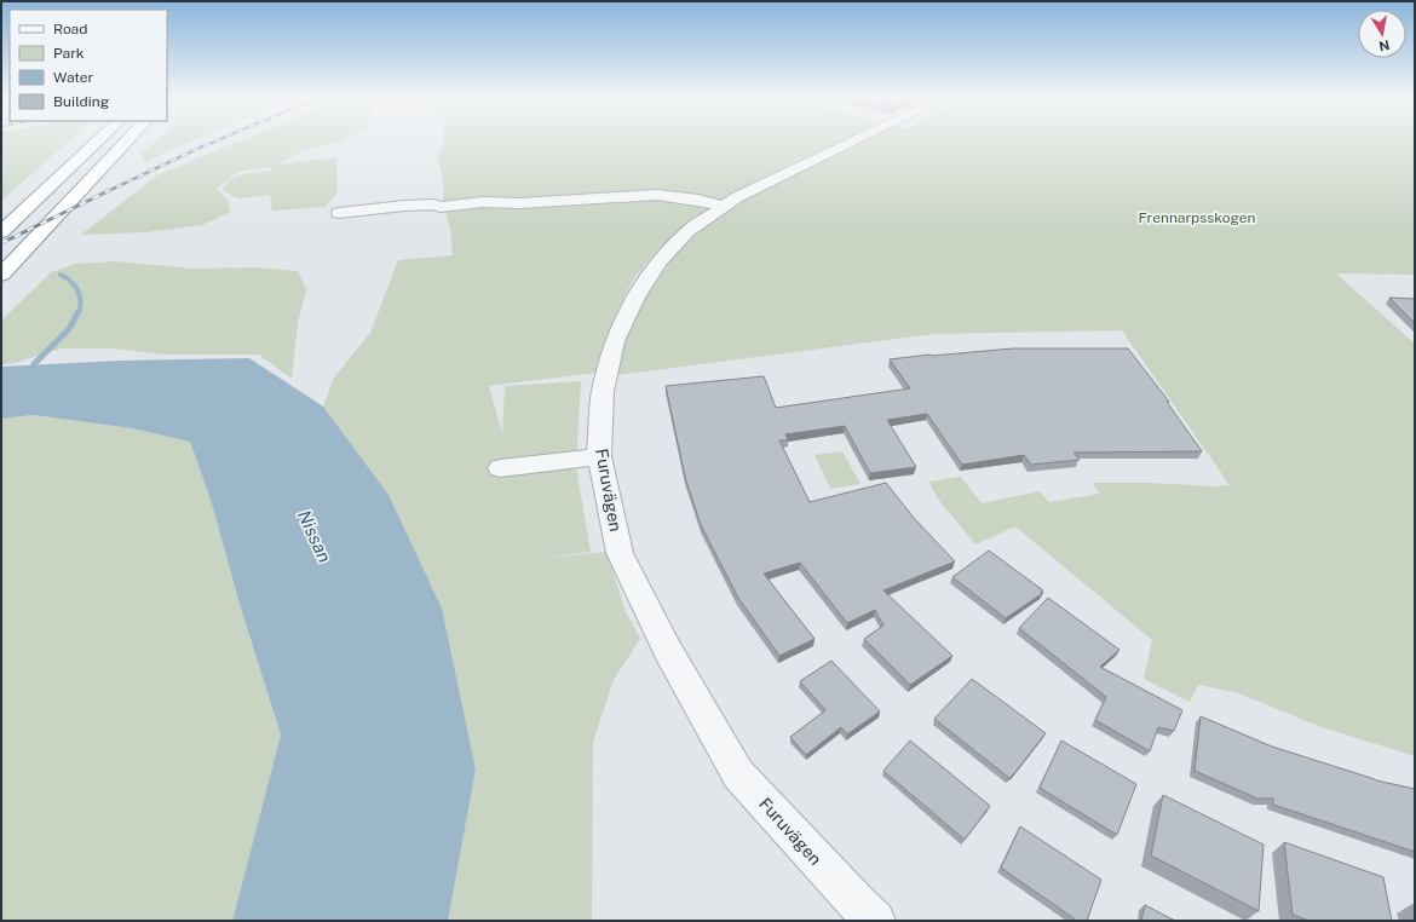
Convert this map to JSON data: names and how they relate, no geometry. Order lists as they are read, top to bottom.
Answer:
{
  "streets": {
    "street": ["Furuvägen"]
  },
  "water": ["Nissan"],
  "parks": ["Frennarpsskogen"],
  "legend": [
    "Road",
    "Park",
    "Water",
    "Building"
  ],
  "north": "bottom"
}
